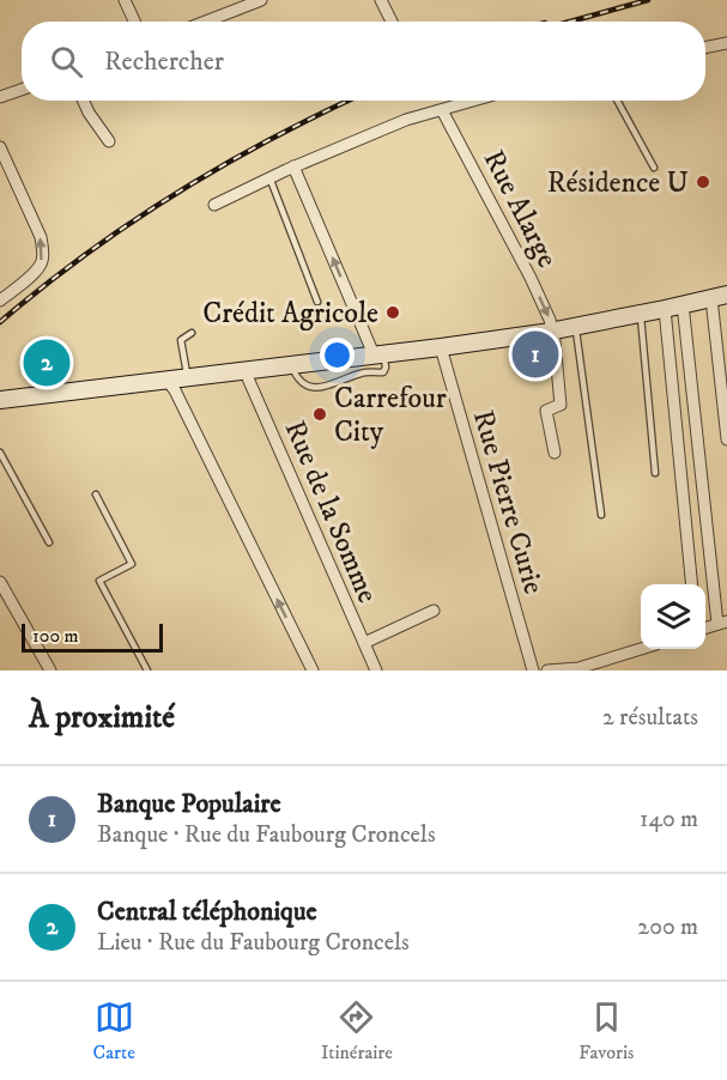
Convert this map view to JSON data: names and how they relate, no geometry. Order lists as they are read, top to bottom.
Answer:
{
  "streets": {
    "street": ["Rue Alarge", "Rue Pierre Curie", "Rue de la Somme"]
  },
  "one_way": ["Rue Alarge"],
  "places": ["Résidence U", "Crédit Agricole", "Carrefour City"],
  "scale_bar": "100 m",
  "page": {
    "search": "Rechercher",
    "pins": ["1", "2"],
    "scale": "100 m",
    "heading": ["À proximité", "2 résultats"],
    "list": [
      {
        "mark": "1",
        "name": "Banque Populaire",
        "note": "Banque · Rue du Faubourg Croncels",
        "value": "140 m"
      },
      {
        "mark": "2",
        "name": "Central téléphonique",
        "note": "Lieu · Rue du Faubourg Croncels",
        "value": "200 m"
      }
    ],
    "nav": ["Carte", "Itinéraire", "Favoris"]
  }
}
